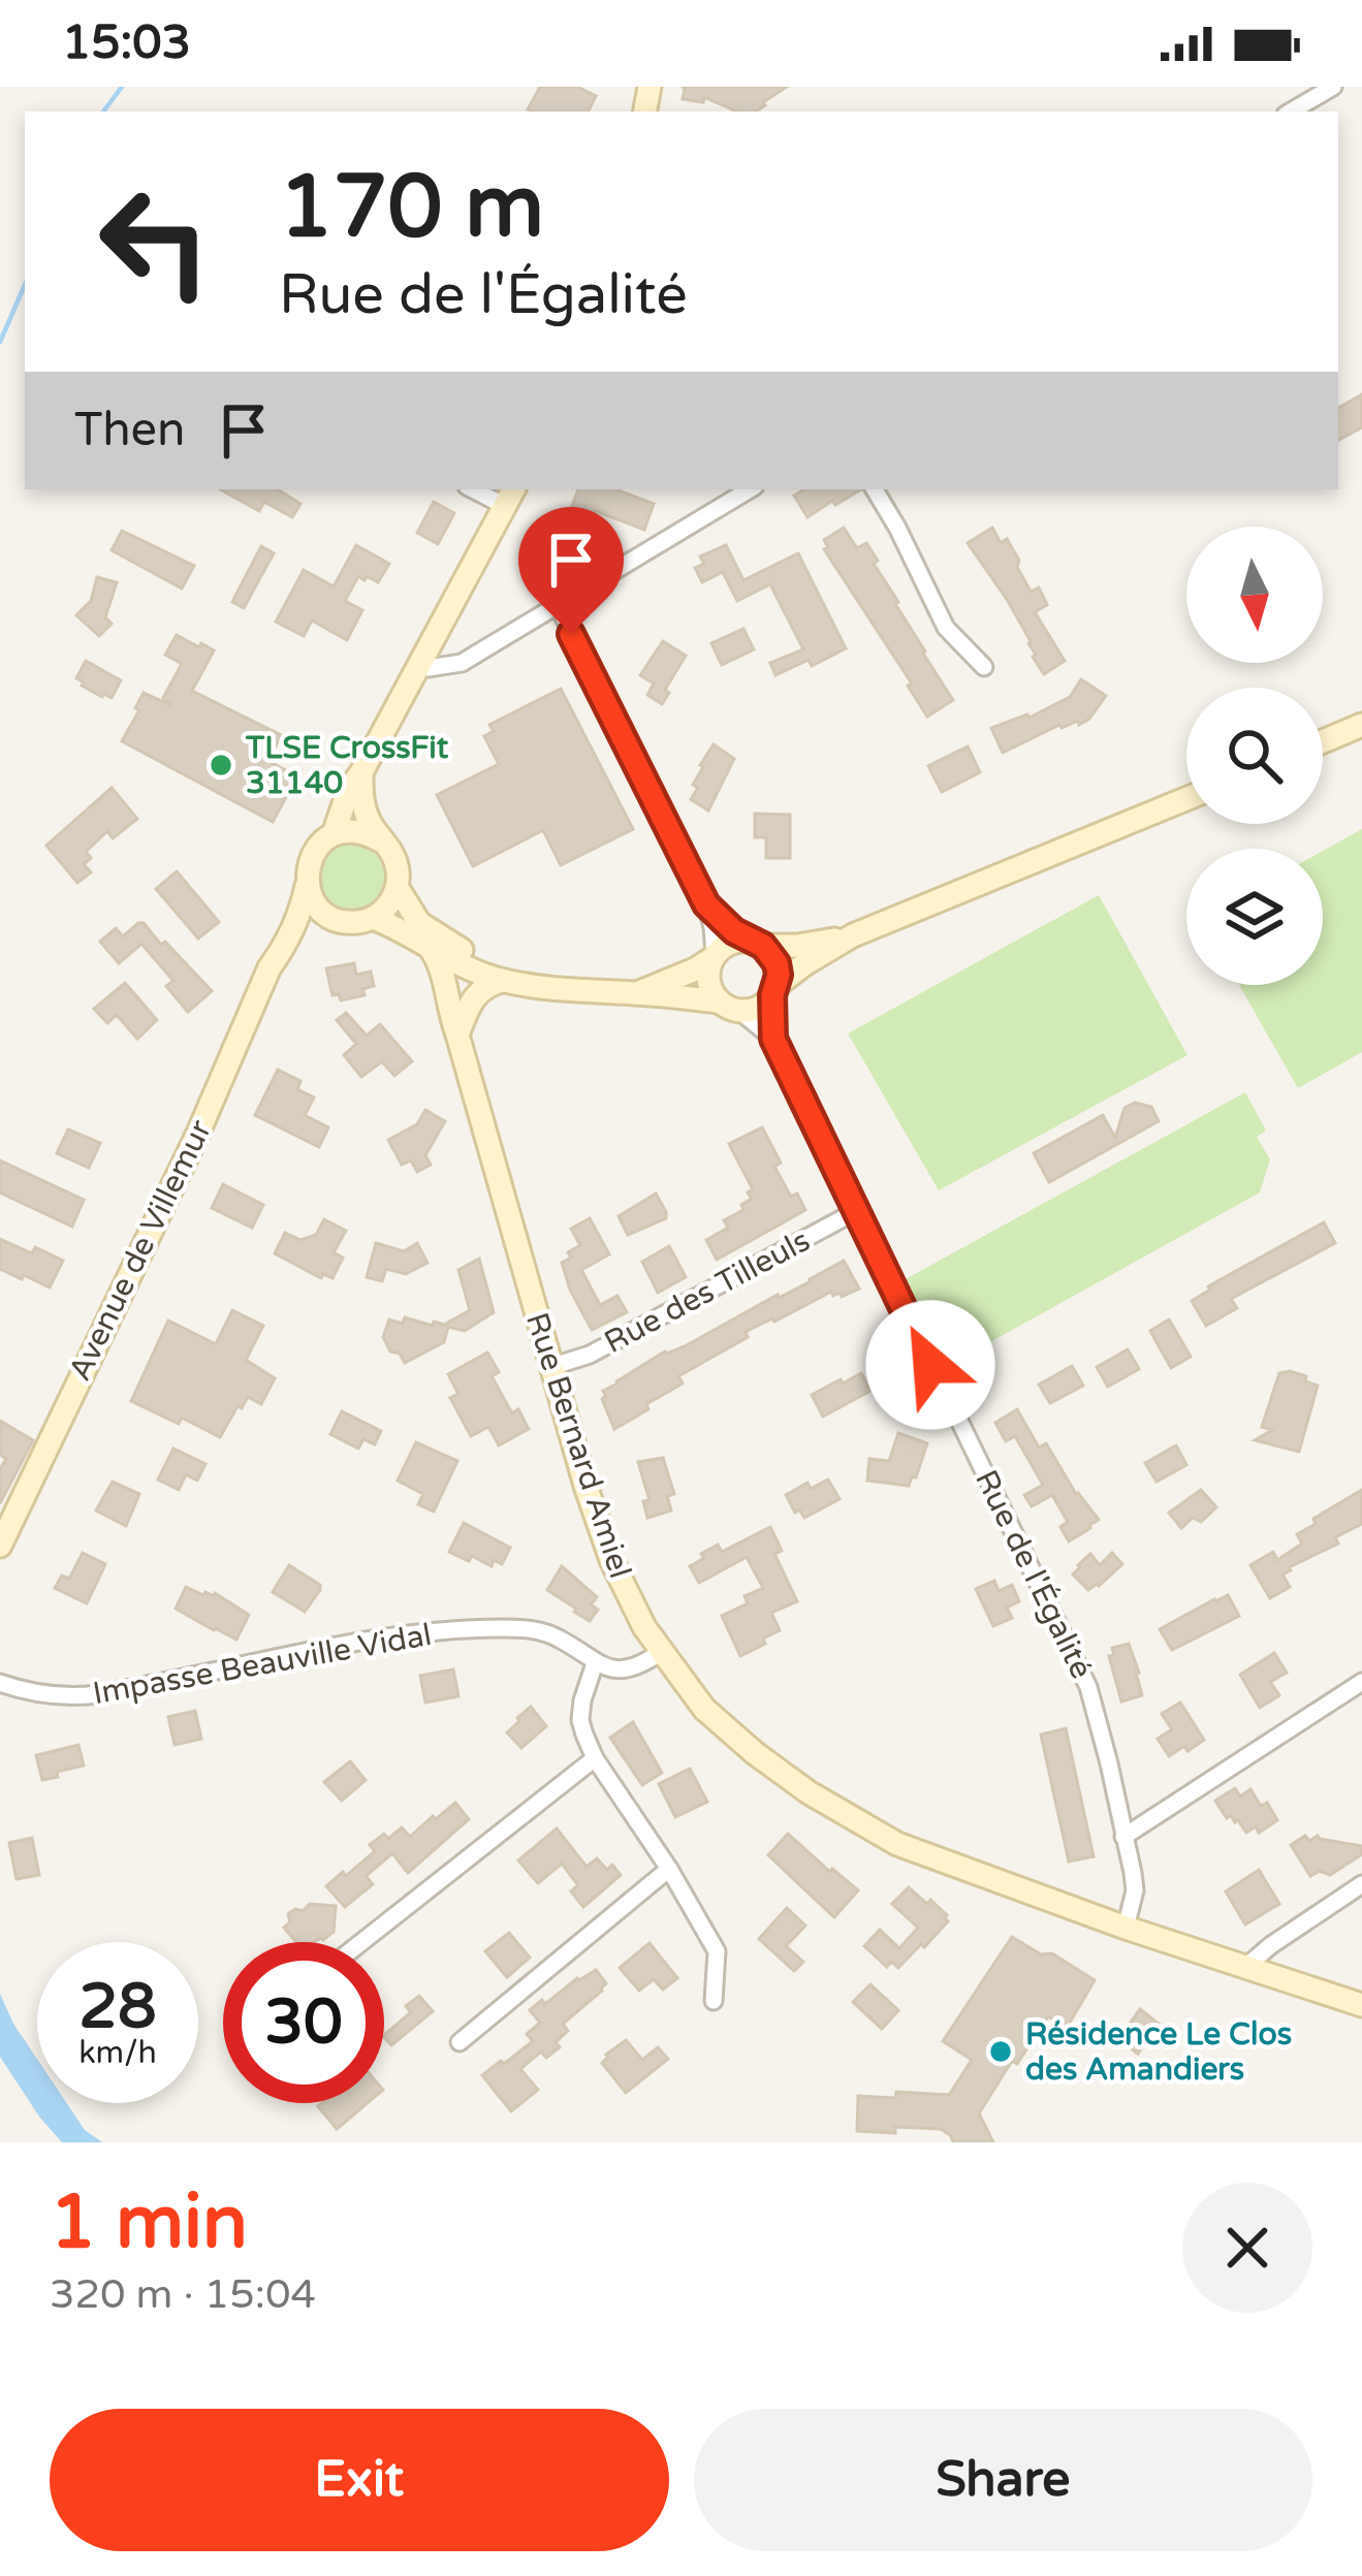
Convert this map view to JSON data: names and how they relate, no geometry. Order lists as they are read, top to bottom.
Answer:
{
  "streets": {
    "main road": ["Avenue de Villemur", "Rue Bernard Amiel"],
    "street": ["Rue des Tilleuls", "Rue de l'Égalité", "Impasse Beauville Vidal"]
  },
  "crossings": [
    ["Rue des Tilleuls", "Rue Bernard Amiel"],
    ["Rue des Tilleuls", "Rue de l'Égalité"],
    ["Rue Bernard Amiel", "Rue de l'Égalité"]
  ],
  "places": ["TLSE CrossFit 31140", "Résidence Le Clos des Amandiers"],
  "north": "bottom",
  "page": {
    "status": "15:03",
    "turn": ["170 m", "Rue de l'Égalité"],
    "then": "Then",
    "speed": "28 km/h",
    "limit": "30",
    "heading": ["1 min", "320 m · 15:04"],
    "buttons": ["Exit", "Share"]
  }
}
